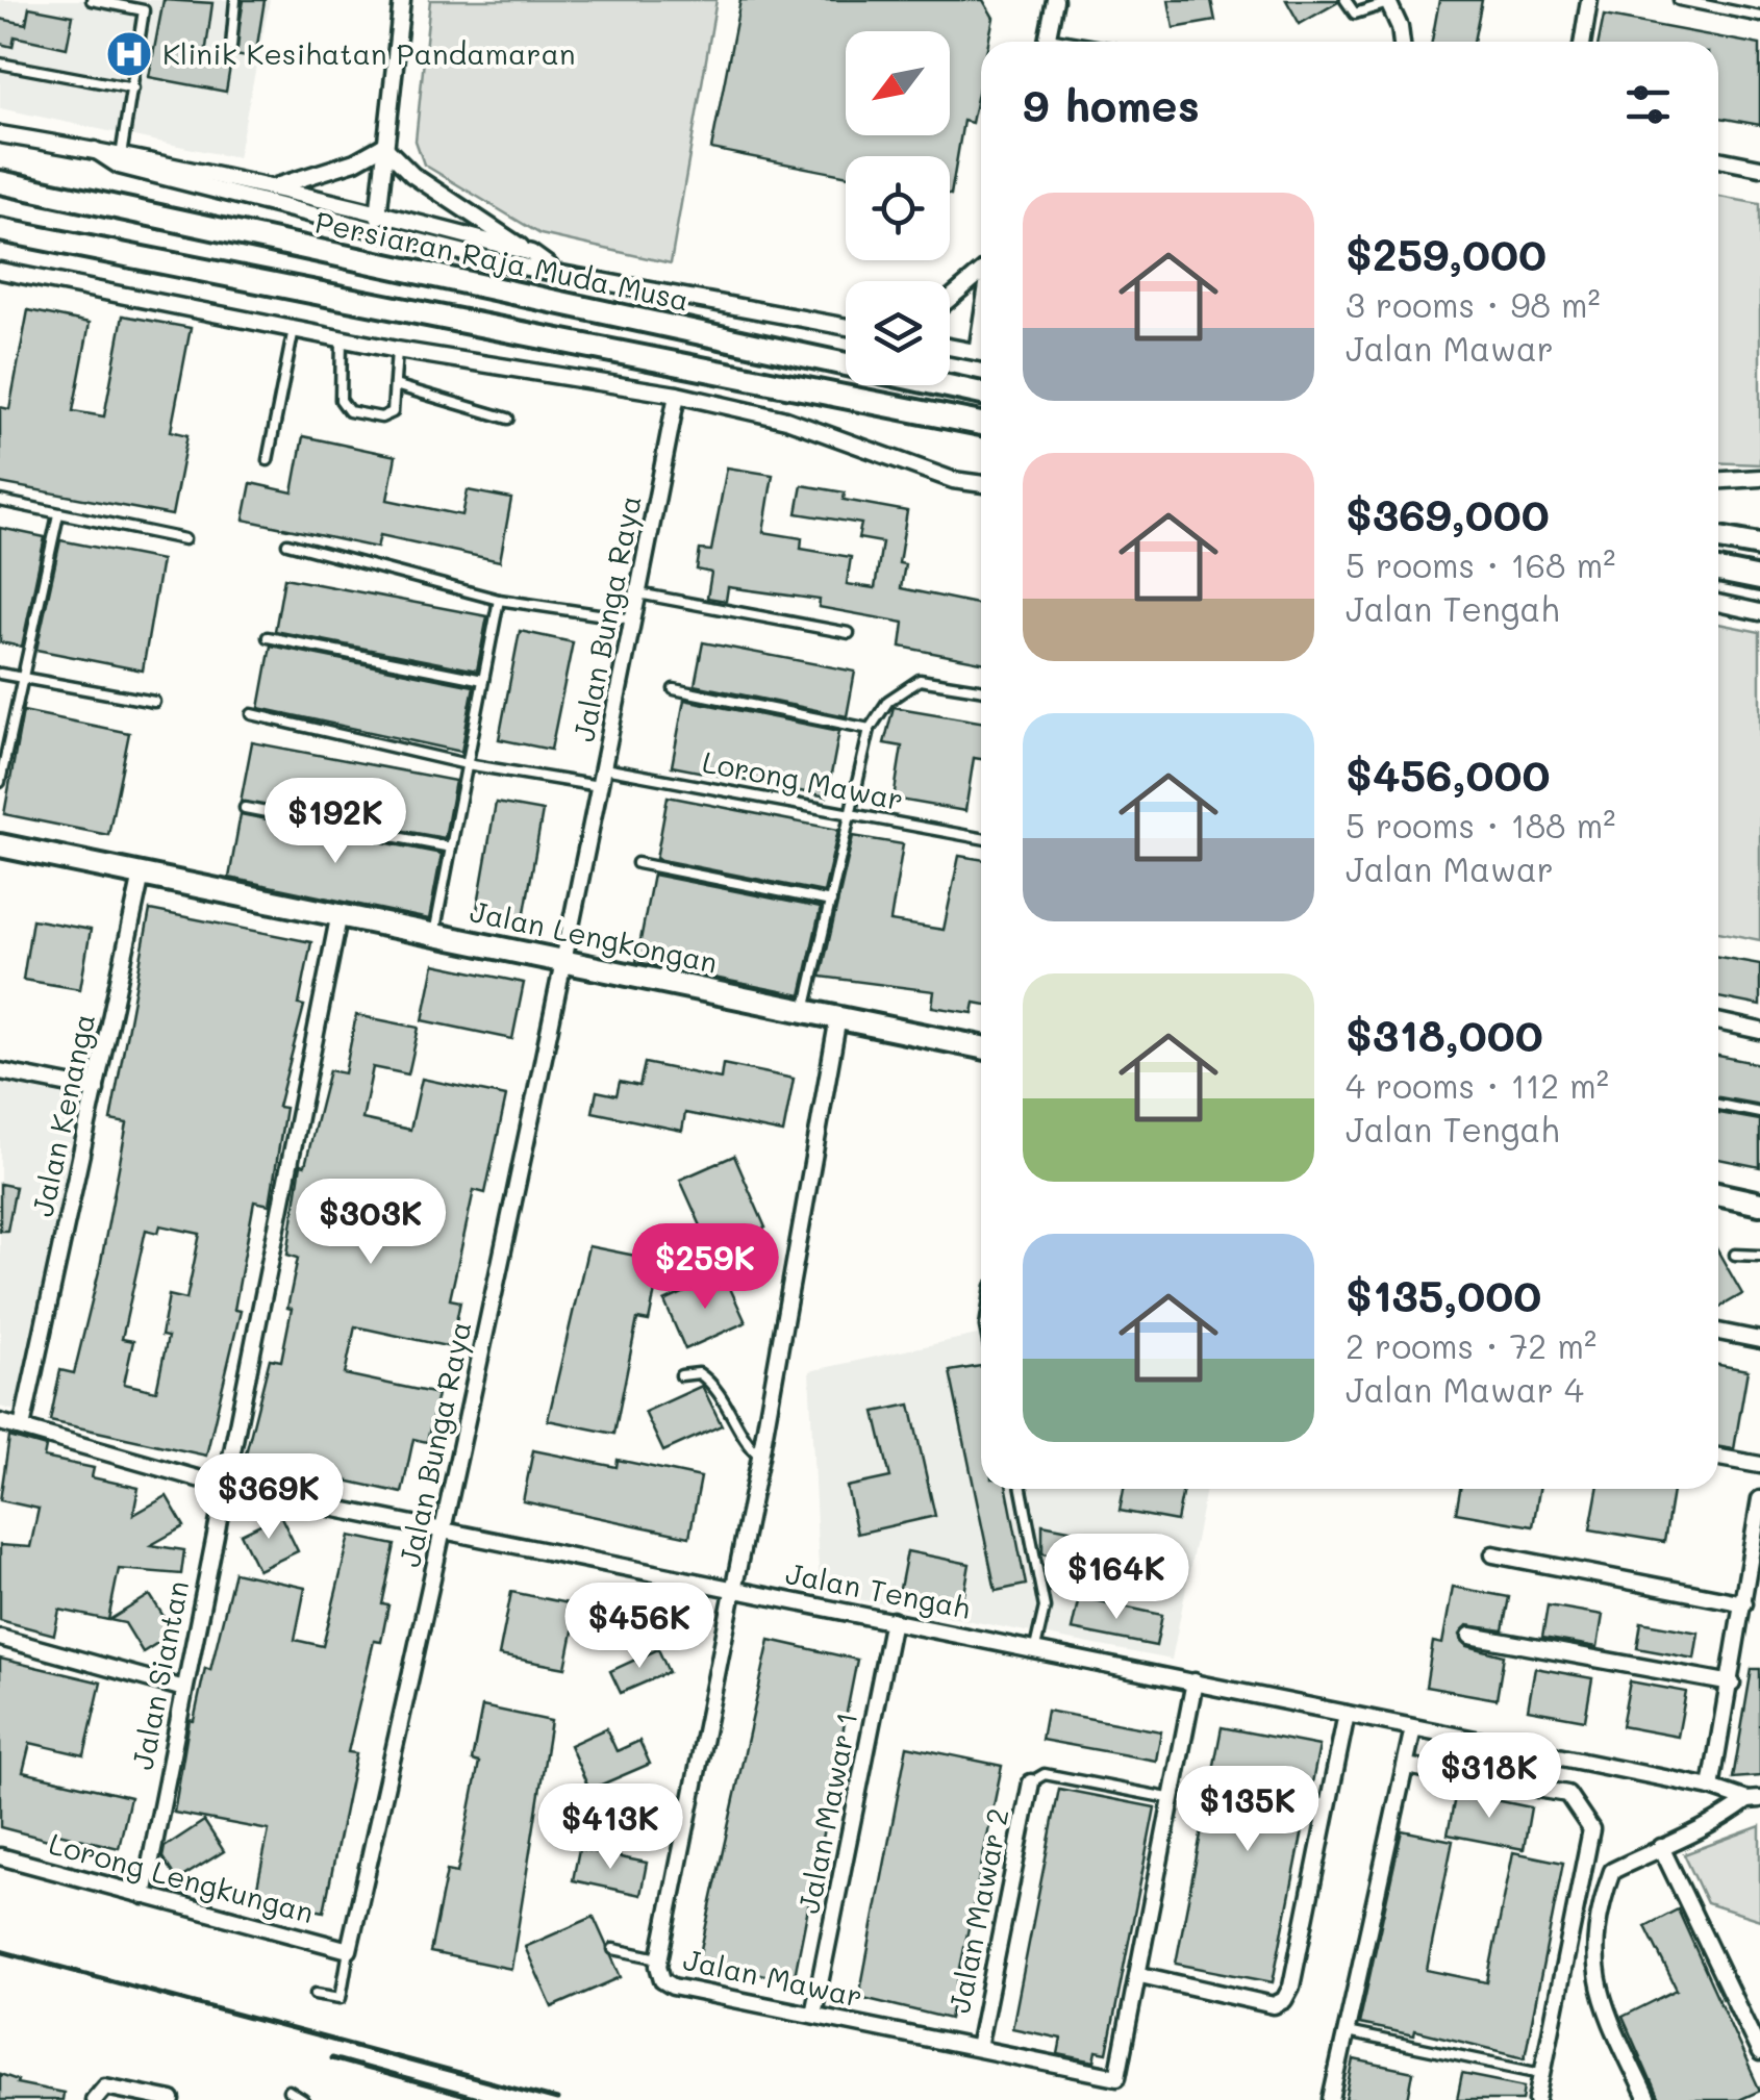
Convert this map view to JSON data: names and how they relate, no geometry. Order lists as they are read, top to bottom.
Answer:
{
  "streets": {
    "main road": ["Persiaran Raja Muda Musa", "Jalan Lengkongan"],
    "street": [
      "Jalan Bunga Raya",
      "Jalan Kenanga",
      "Jalan Tengah",
      "Jalan Siantan",
      "Jalan Mawar 1",
      "Lorong Lengkungan",
      "Jalan Mawar 2",
      "Jalan Mawar"
    ],
    "lane": ["Lorong Mawar"]
  },
  "crossings": [
    ["Jalan Bunga Raya", "Lorong Mawar"],
    ["Jalan Bunga Raya", "Jalan Lengkongan"],
    ["Jalan Bunga Raya", "Jalan Tengah"],
    ["Jalan Bunga Raya", "Lorong Lengkungan"],
    ["Jalan Lengkongan", "Jalan Kenanga"],
    ["Jalan Lengkongan", "Jalan Siantan"],
    ["Jalan Lengkongan", "Jalan Mawar"],
    ["Jalan Kenanga", "Jalan Tengah"],
    ["Jalan Tengah", "Jalan Siantan"],
    ["Jalan Tengah", "Jalan Mawar 1"],
    ["Jalan Tengah", "Jalan Mawar"],
    ["Jalan Siantan", "Lorong Lengkungan"],
    ["Jalan Mawar 1", "Jalan Mawar"],
    ["Jalan Mawar 2", "Jalan Mawar"]
  ],
  "places": {
    "hospital": ["Klinik Kesihatan Pandamaran"]
  },
  "north": "bottom left",
  "page": {
    "heading": "9 homes",
    "list": [
      {
        "name": "$259,000",
        "note": "3 rooms · 98 m² · Jalan Mawar"
      },
      {
        "name": "$369,000",
        "note": "5 rooms · 168 m² · Jalan Tengah"
      },
      {
        "name": "$456,000",
        "note": "5 rooms · 188 m² · Jalan Mawar"
      },
      {
        "name": "$318,000",
        "note": "4 rooms · 112 m² · Jalan Tengah"
      },
      {
        "name": "$135,000",
        "note": "2 rooms · 72 m² · Jalan Mawar 4"
      }
    ],
    "price": [
      "$192K",
      "$303K",
      "$259K",
      "$369K",
      "$164K",
      "$456K",
      "$318K",
      "$135K",
      "$413K"
    ]
  }
}
